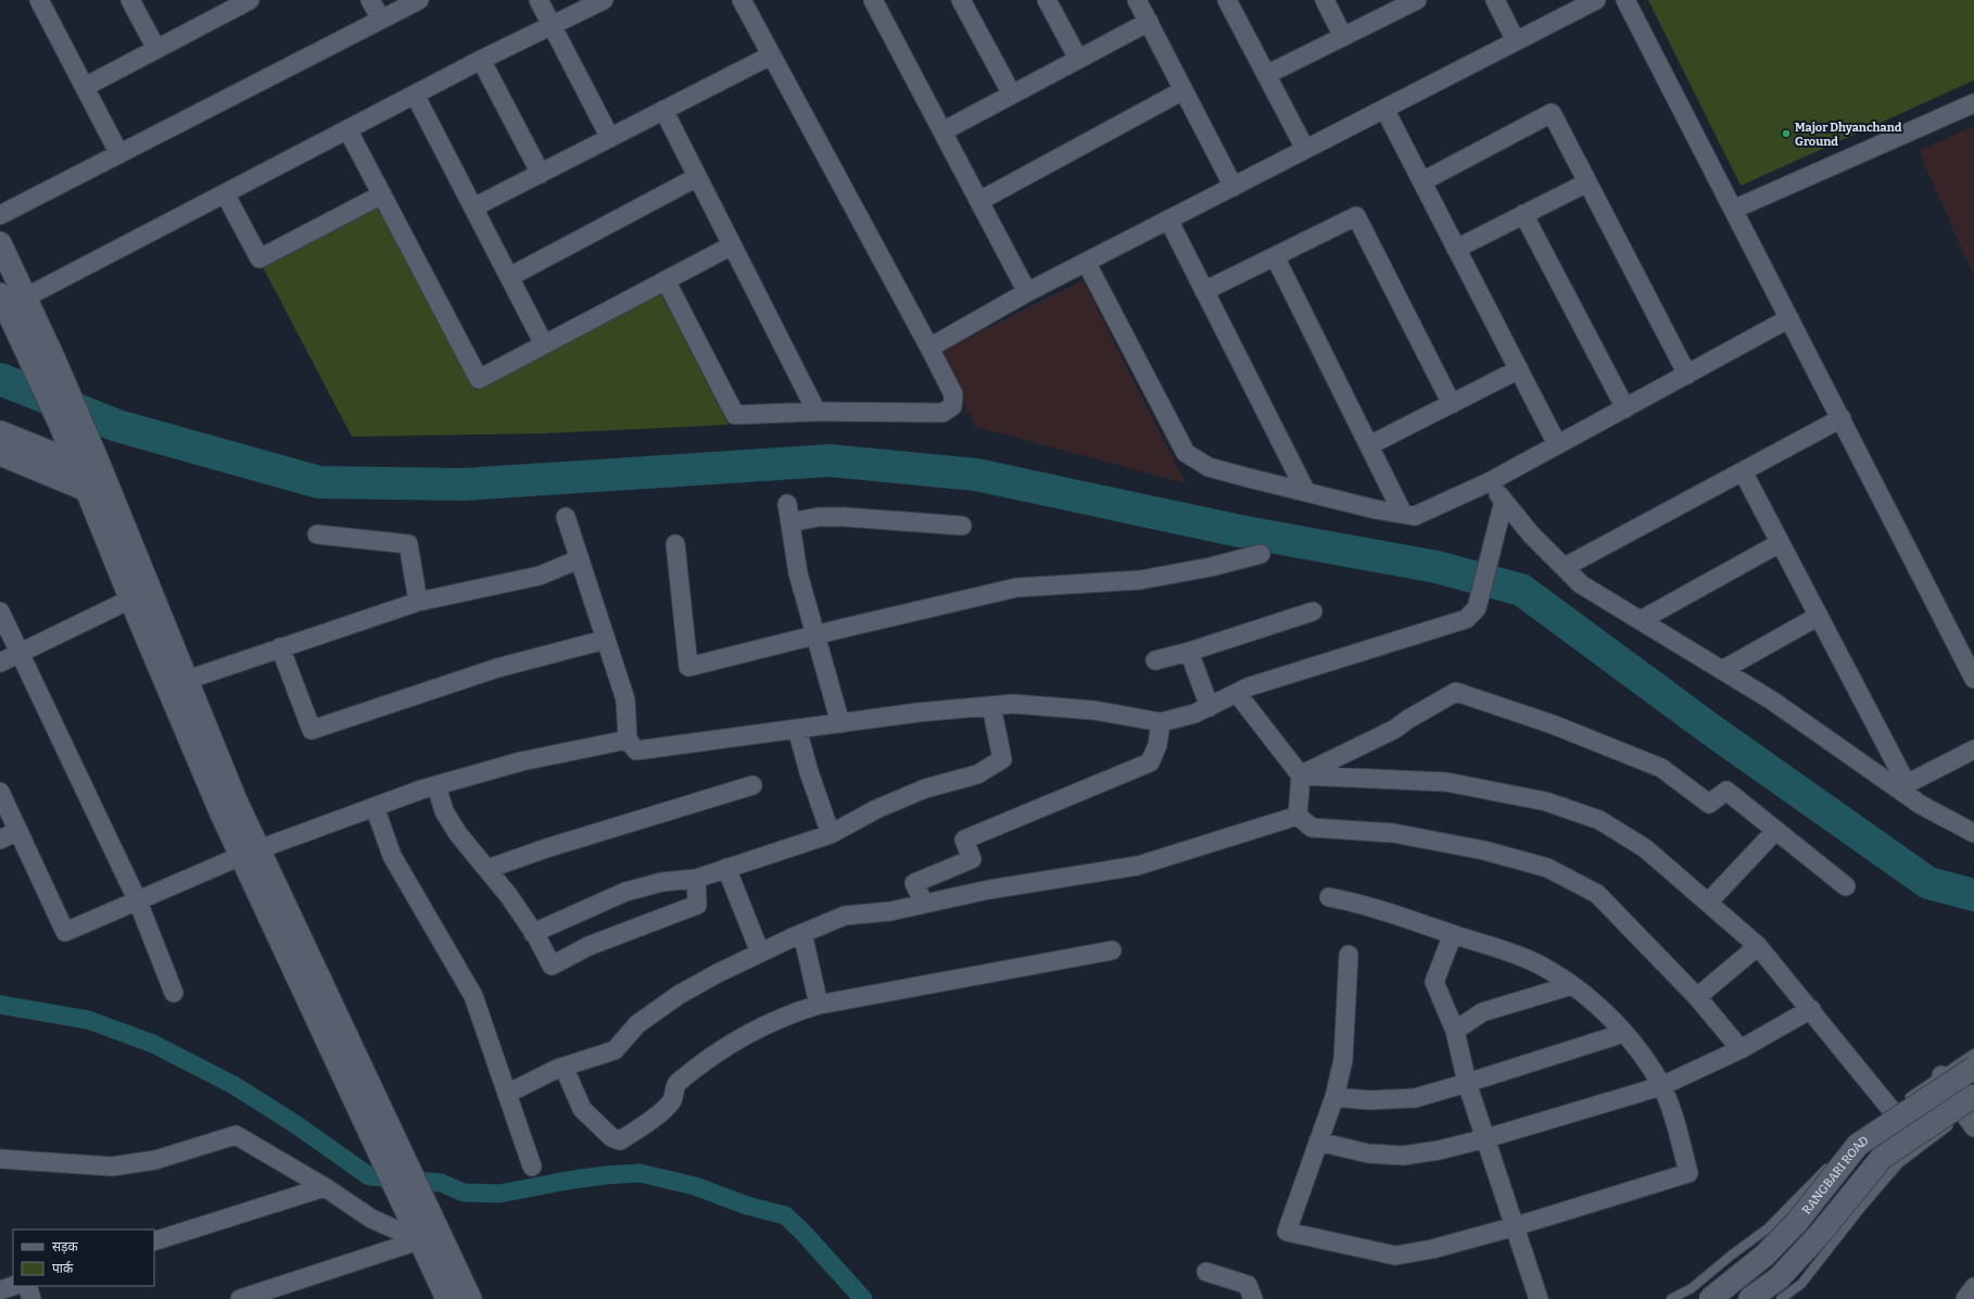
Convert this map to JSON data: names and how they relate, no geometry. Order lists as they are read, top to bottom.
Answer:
{
  "streets": {
    "street": ["RANGBARI ROAD"]
  },
  "places": ["Major Dhyanchand Ground"],
  "legend": ["सड़क", "पार्क"]
}
